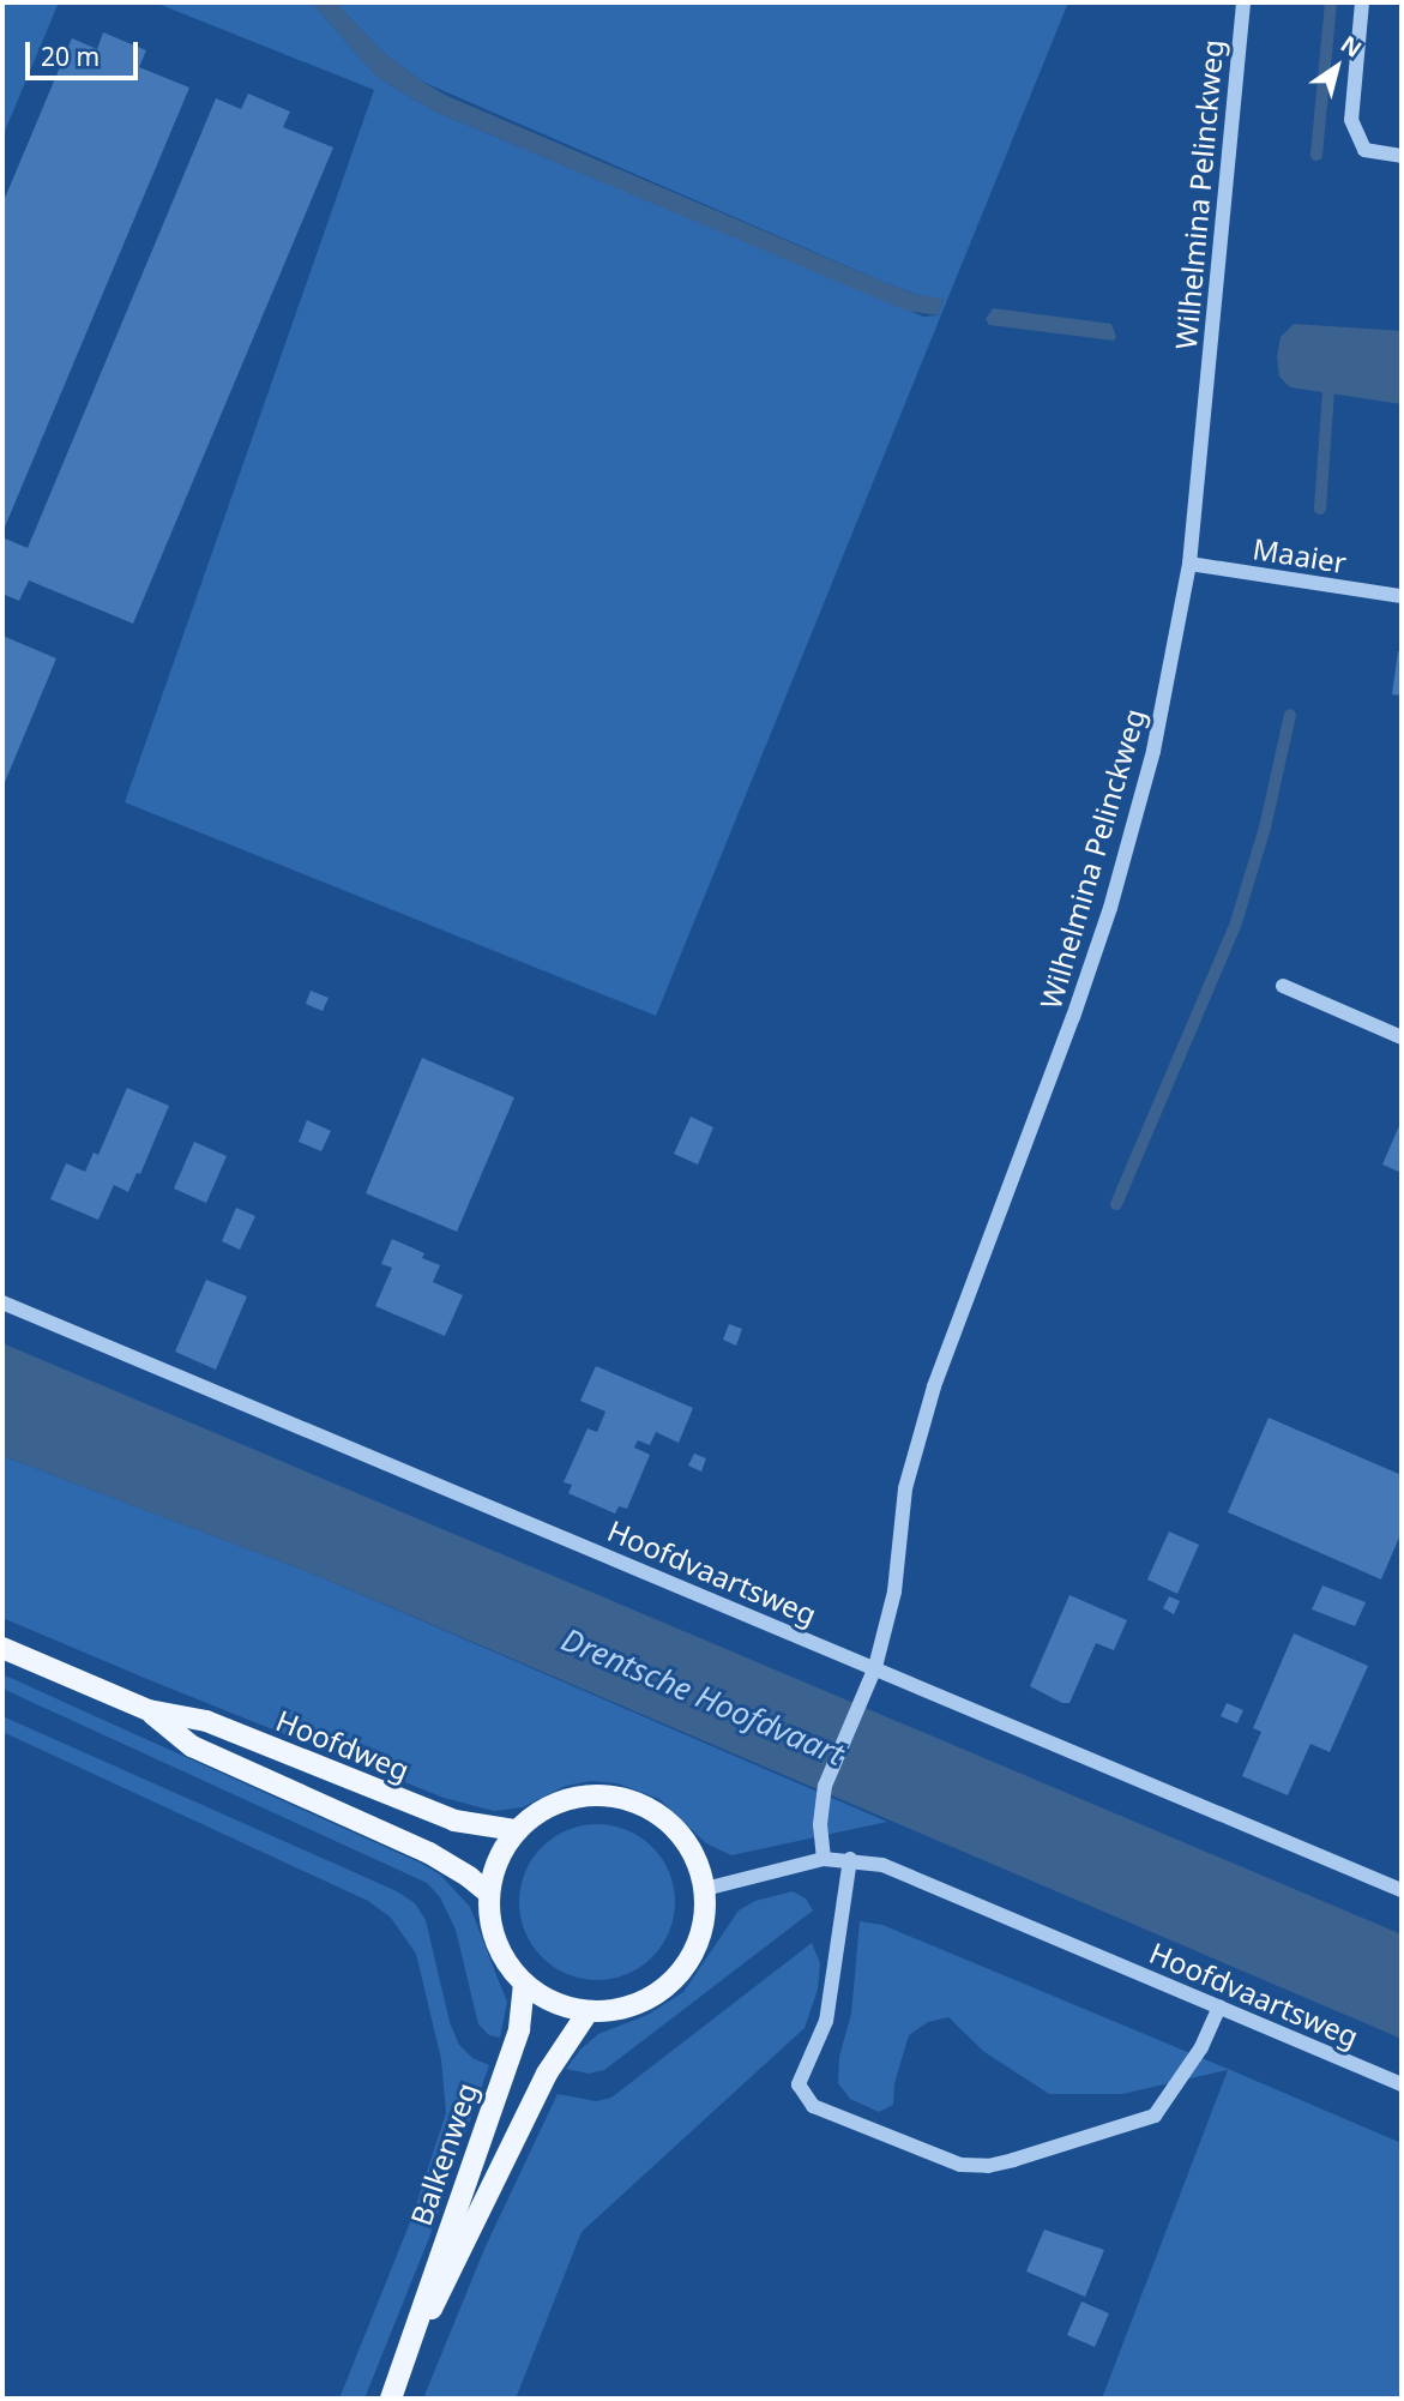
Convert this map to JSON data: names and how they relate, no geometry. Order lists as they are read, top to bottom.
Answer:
{
  "streets": {
    "main road": ["Hoofdweg", "Balkenweg"],
    "street": ["Wilhelmina Pelinckweg", "Maaier", "Hoofdvaartsweg"]
  },
  "crossings": [
    ["Wilhelmina Pelinckweg", "Maaier"],
    ["Wilhelmina Pelinckweg", "Hoofdvaartsweg"],
    ["Hoofdvaartsweg", "Hoofdweg"],
    ["Hoofdvaartsweg", "Balkenweg"],
    ["Hoofdweg", "Balkenweg"]
  ],
  "water": ["Drentsche Hoofdvaart"],
  "scale_bar": "20 m",
  "north": "top right"
}
